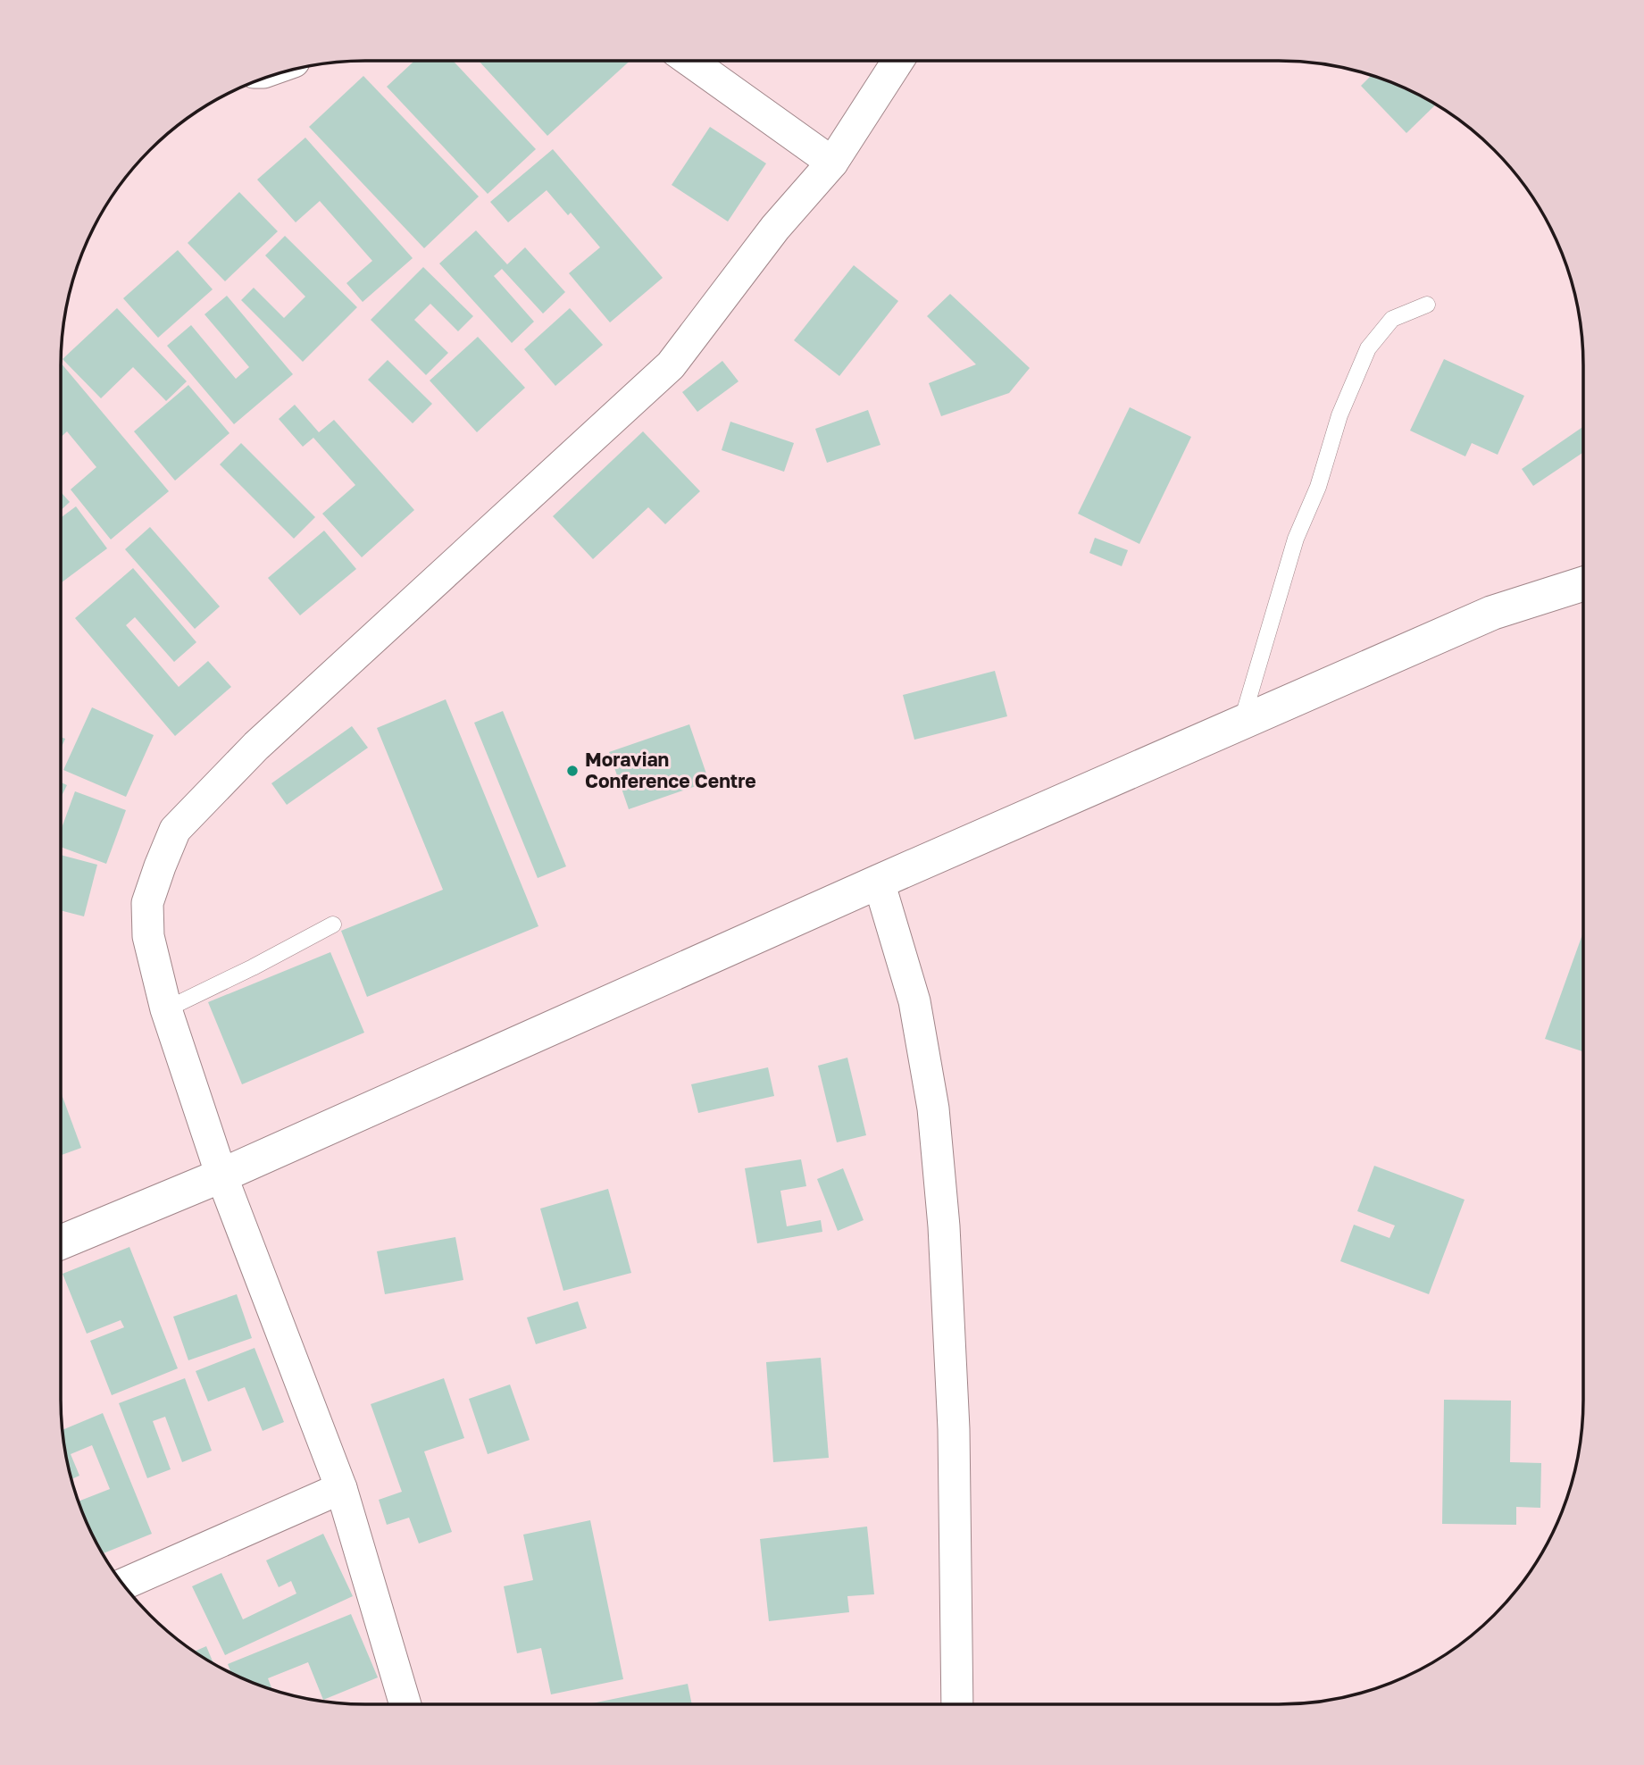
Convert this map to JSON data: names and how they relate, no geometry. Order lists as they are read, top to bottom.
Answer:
{
  "places": ["Moravian Conference Centre"]
}
